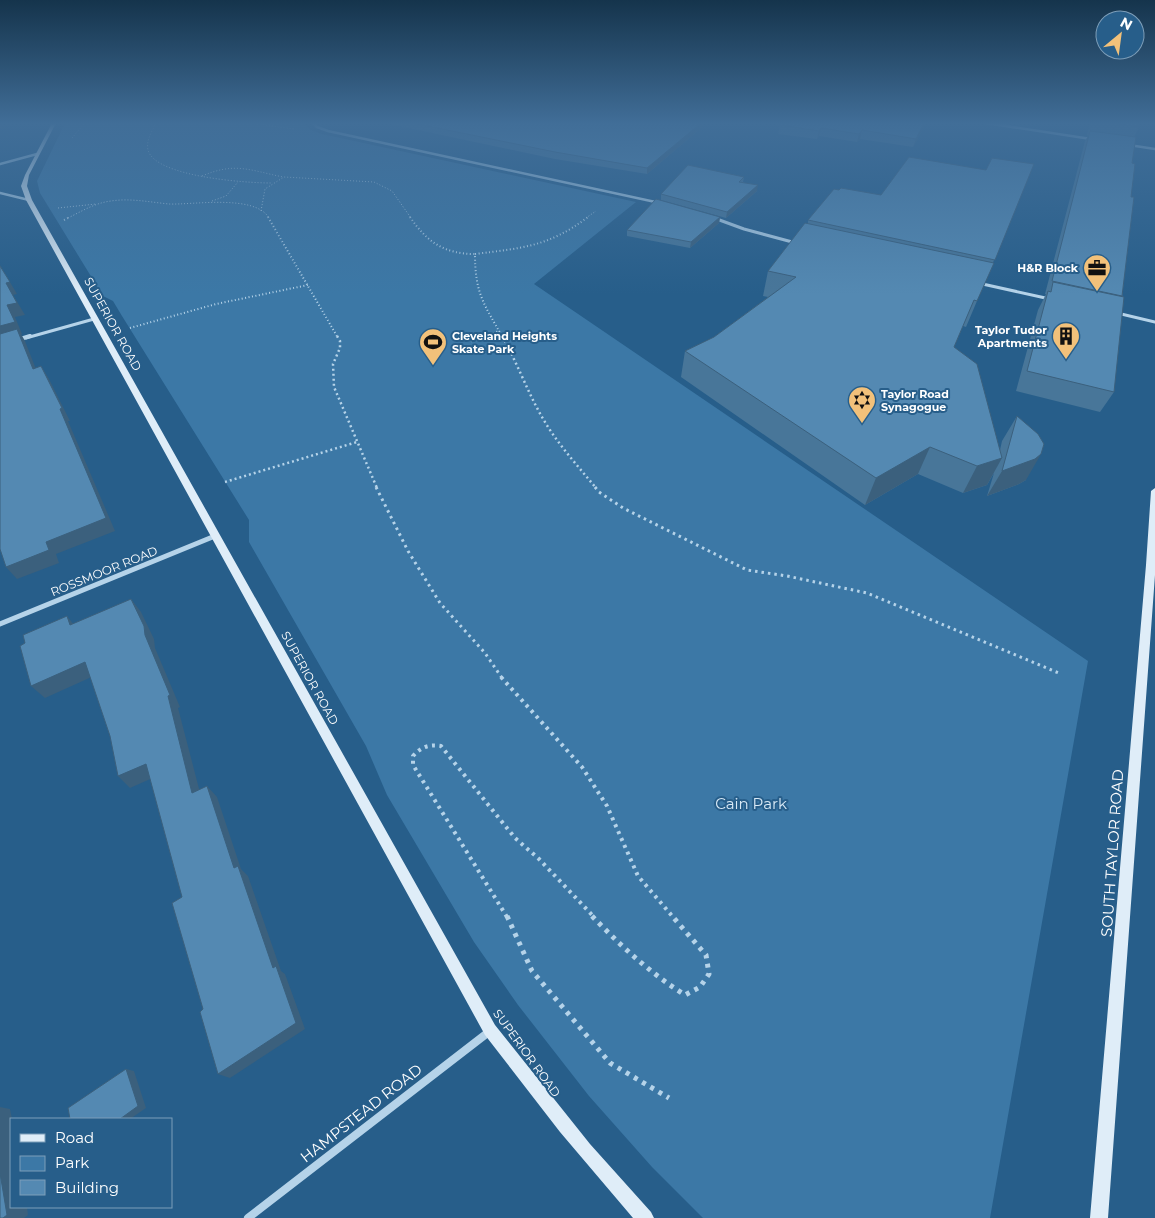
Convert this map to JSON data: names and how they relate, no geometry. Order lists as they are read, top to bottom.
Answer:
{
  "streets": {
    "street": [
      "SUPERIOR ROAD",
      "ROSSMOOR ROAD",
      "SOUTH TAYLOR ROAD",
      "HAMPSTEAD ROAD"
    ]
  },
  "crossings": [
    ["SUPERIOR ROAD", "ROSSMOOR ROAD"],
    ["SUPERIOR ROAD", "HAMPSTEAD ROAD"]
  ],
  "parks": ["Cain Park"],
  "places": {
    "office": ["H&R Block"],
    "building": ["Taylor Tudor Apartments"],
    "sports": ["Cleveland Heights Skate Park"],
    "synagogue": ["Taylor Road Synagogue"]
  },
  "legend": ["Road", "Park", "Building"],
  "north": "top right"
}
